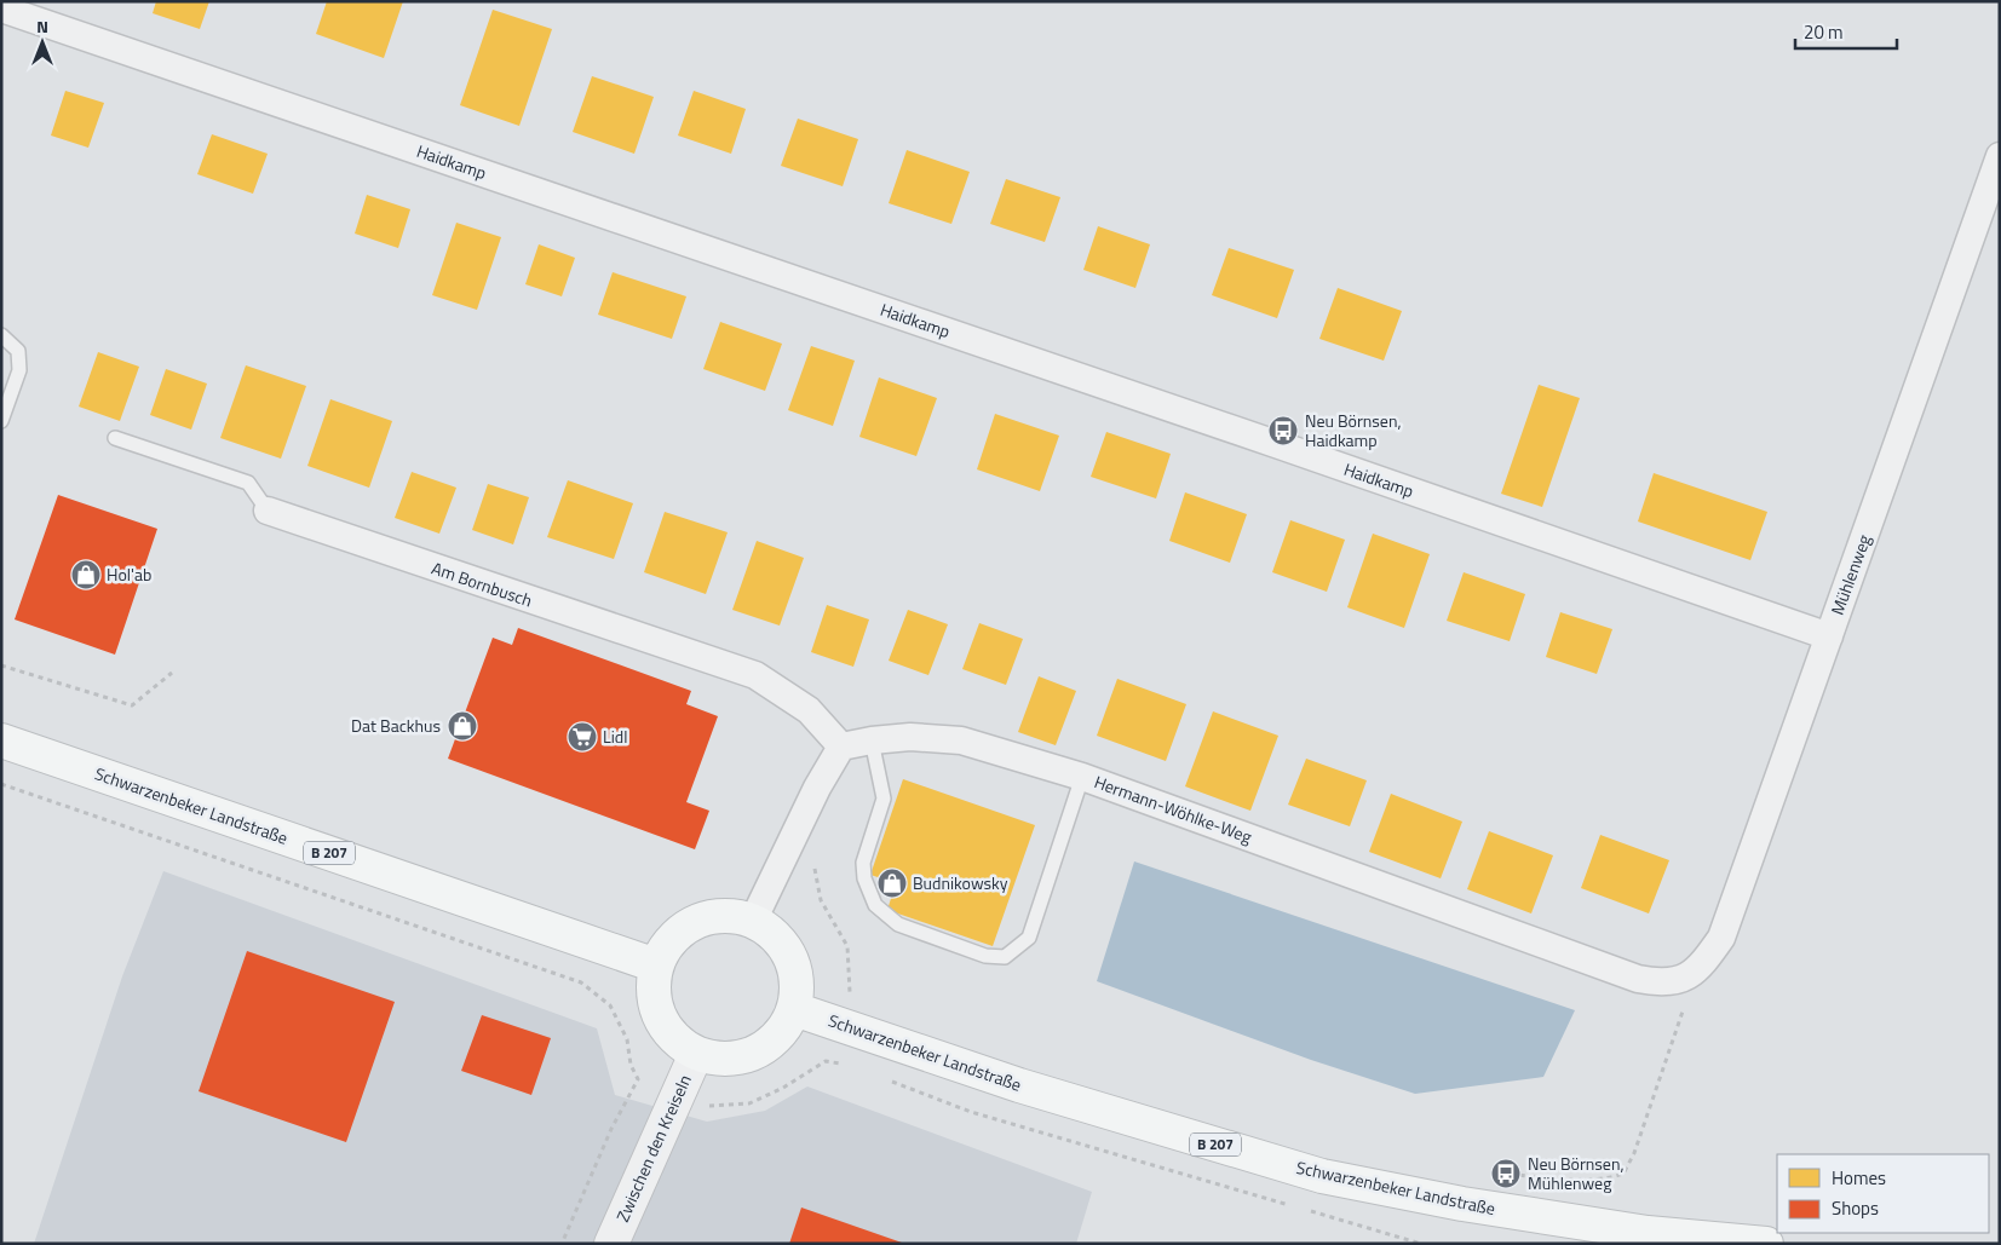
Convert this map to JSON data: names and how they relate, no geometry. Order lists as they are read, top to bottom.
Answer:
{
  "streets": {
    "main road": ["Schwarzenbeker Landstraße", "B 207"],
    "street": [
      "Haidkamp",
      "Mühlenweg",
      "Am Bornbusch",
      "Hermann-Wöhlke-Weg",
      "Zwischen den Kreiseln"
    ]
  },
  "crossings": [
    ["Haidkamp", "Mühlenweg"],
    ["Mühlenweg", "Hermann-Wöhlke-Weg"],
    ["Am Bornbusch", "Hermann-Wöhlke-Weg"],
    ["Schwarzenbeker Landstraße", "Zwischen den Kreiseln"]
  ],
  "places": {
    "bus stop": ["Neu Börnsen, Haidkamp", "Neu Börnsen, Mühlenweg"],
    "shop": ["Hol'ab", "Dat Backhus", "Budnikowsky"],
    "supermarket": ["Lidl"]
  },
  "legend": ["Homes", "Shops"],
  "scale_bar": "20 m",
  "north": "top"
}
